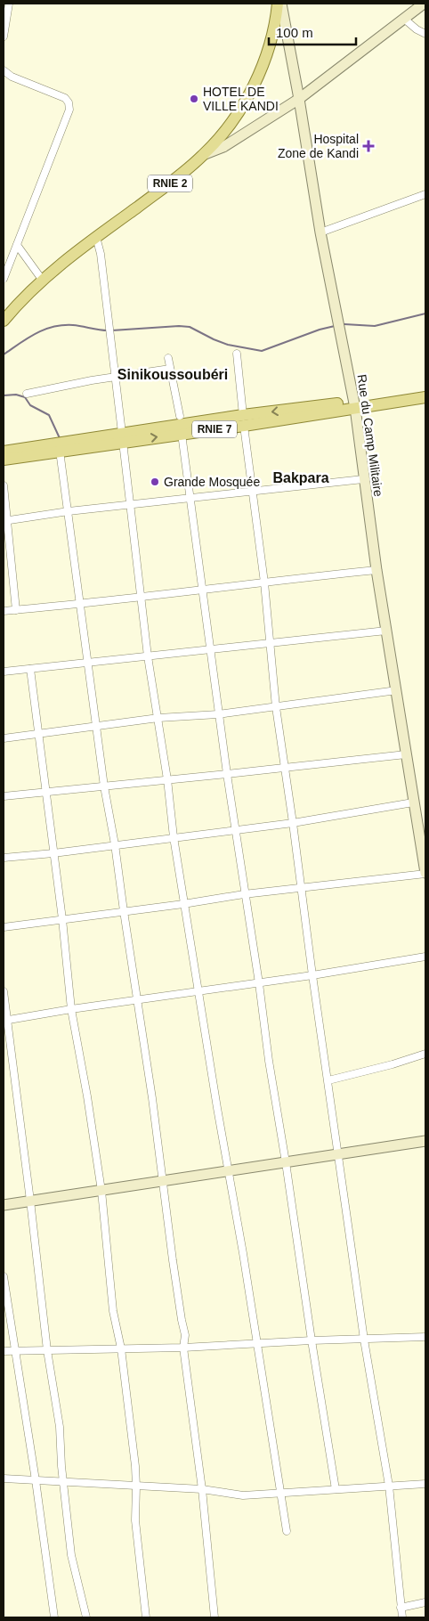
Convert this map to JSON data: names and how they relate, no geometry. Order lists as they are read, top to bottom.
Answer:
{
  "streets": {
    "main road": ["RNIE 2", "RNIE 7"],
    "street": ["Rue du Camp Militaire"]
  },
  "crossings": [
    ["RNIE 7", "Rue du Camp Militaire"]
  ],
  "districts": ["Sinikoussoubéri", "Bakpara"],
  "places": {
    "other": ["HOTEL DE VILLE KANDI", "Grande Mosquée"],
    "health": ["Hospital Zone de Kandi"]
  },
  "scale_bar": "100 m"
}
